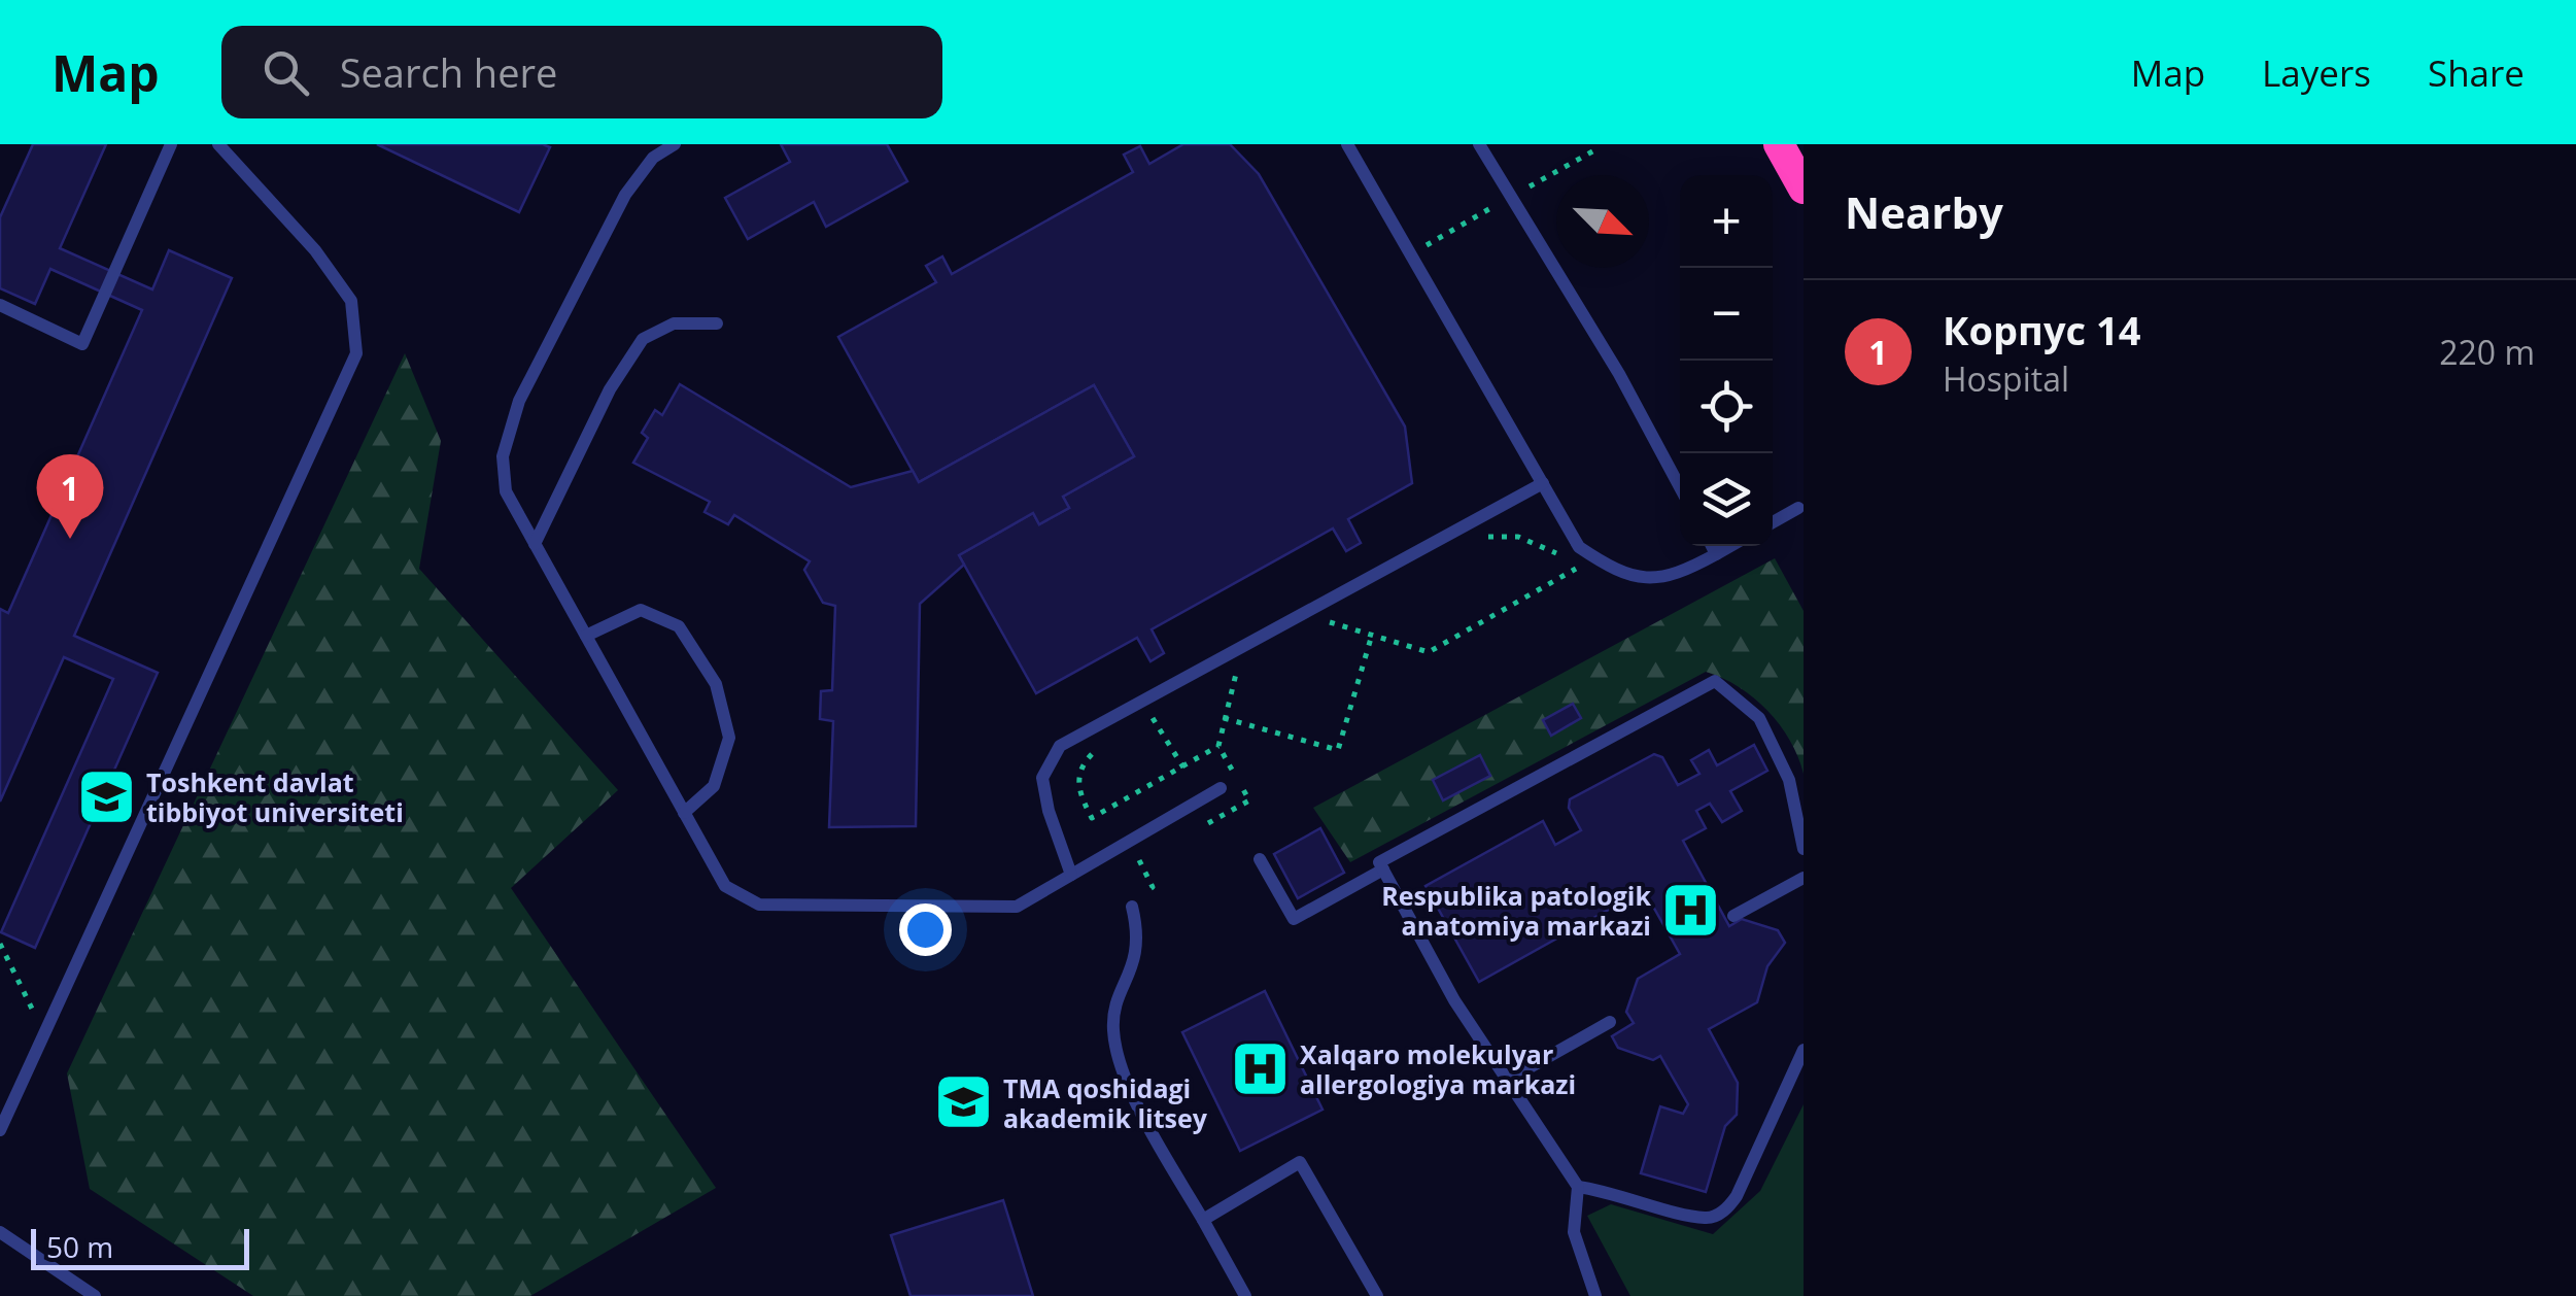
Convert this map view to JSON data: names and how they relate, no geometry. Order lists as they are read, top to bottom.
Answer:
{
  "places": {
    "school or university": ["Toshkent davlat tibbiyot universiteti", "TMA qoshidagi akademik litsey"],
    "hospital": ["Respublika patologik anatomiya markazi", "Xalqaro molekulyar allergologiya markazi"]
  },
  "scale_bar": "50 m",
  "north": "bottom right",
  "page": {
    "header": "Map",
    "search": "Search here",
    "nav": ["Map", "Layers", "Share"],
    "heading": "Nearby",
    "map_buttons": ["+", "−"],
    "list": [
      {
        "mark": "1",
        "name": "Корпус 14",
        "note": "Hospital",
        "value": "220 m"
      }
    ],
    "pins": "1",
    "scale": "50 m"
  }
}
